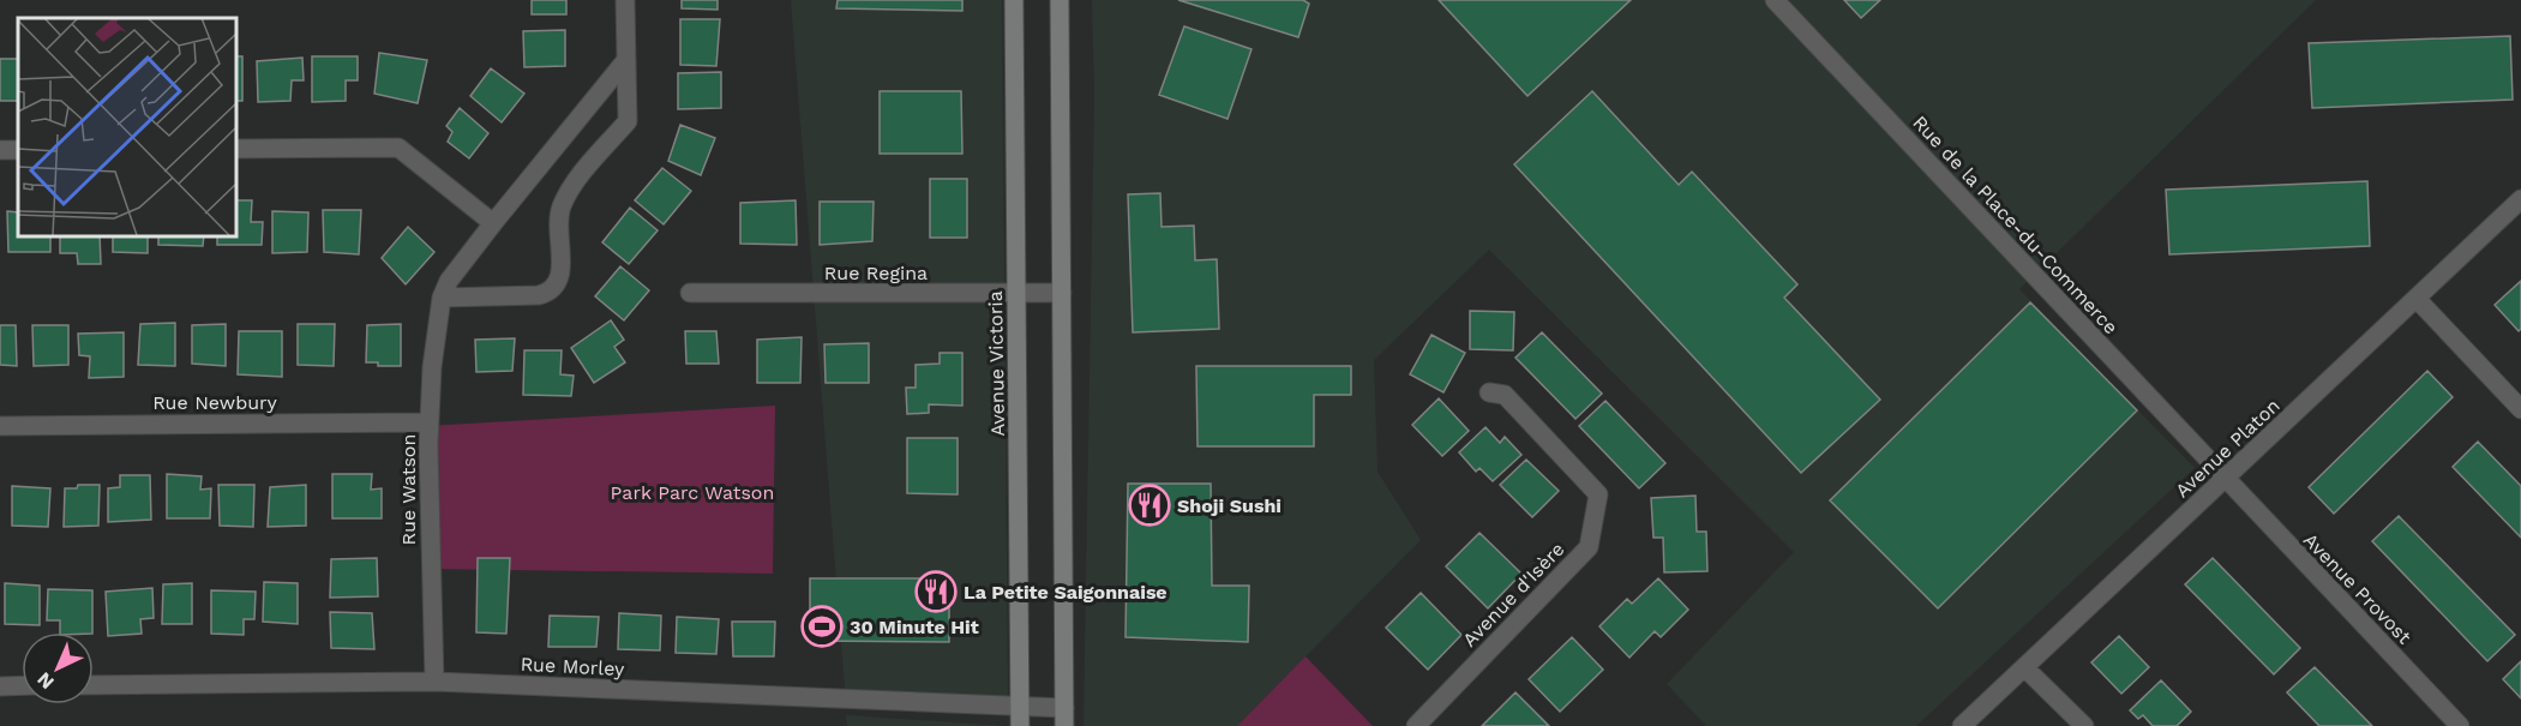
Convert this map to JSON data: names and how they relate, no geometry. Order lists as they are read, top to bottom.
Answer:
{
  "streets": {
    "main road": ["Avenue Victoria"],
    "street": [
      "Rue de la Place-du-Commerce",
      "Rue Regina",
      "Rue Newbury",
      "Avenue Platon",
      "Rue Watson",
      "Avenue Provost",
      "Avenue d'Isère",
      "Rue Morley"
    ]
  },
  "crossings": [
    ["Rue de la Place-du-Commerce", "Avenue Platon"],
    ["Rue de la Place-du-Commerce", "Avenue Provost"],
    ["Rue Regina", "Avenue Victoria"],
    ["Avenue Victoria", "Rue Morley"],
    ["Rue Newbury", "Rue Watson"],
    ["Avenue Platon", "Avenue Provost"],
    ["Rue Watson", "Rue Morley"]
  ],
  "parks": ["Park Parc Watson"],
  "places": {
    "restaurant": ["Shoji Sushi", "La Petite Saigonnaise"],
    "sports": ["30 Minute Hit"]
  },
  "north": "bottom left"
}
